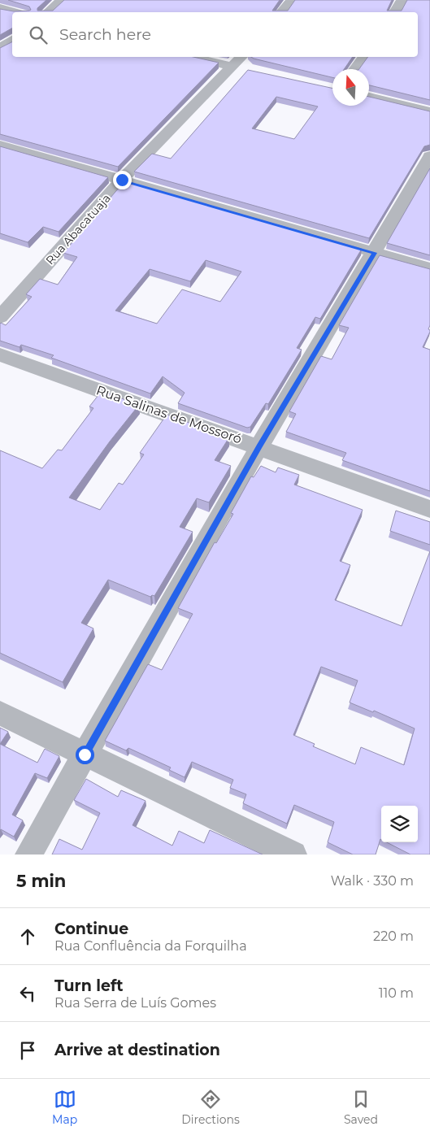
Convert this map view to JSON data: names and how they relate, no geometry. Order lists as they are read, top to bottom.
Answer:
{
  "streets": {
    "street": ["Rua Abacatuaja", "Rua Salinas de Mossoró"]
  },
  "north": "top",
  "page": {
    "search": "Search here",
    "heading": ["5 min", "Walk · 330 m"],
    "list": [
      ["Continue", "Rua Confluência da Forquilha", "220 m"],
      ["Turn left", "Rua Serra de Luís Gomes", "110 m"],
      "Arrive at destination"
    ],
    "nav": ["Map", "Directions", "Saved"]
  }
}
